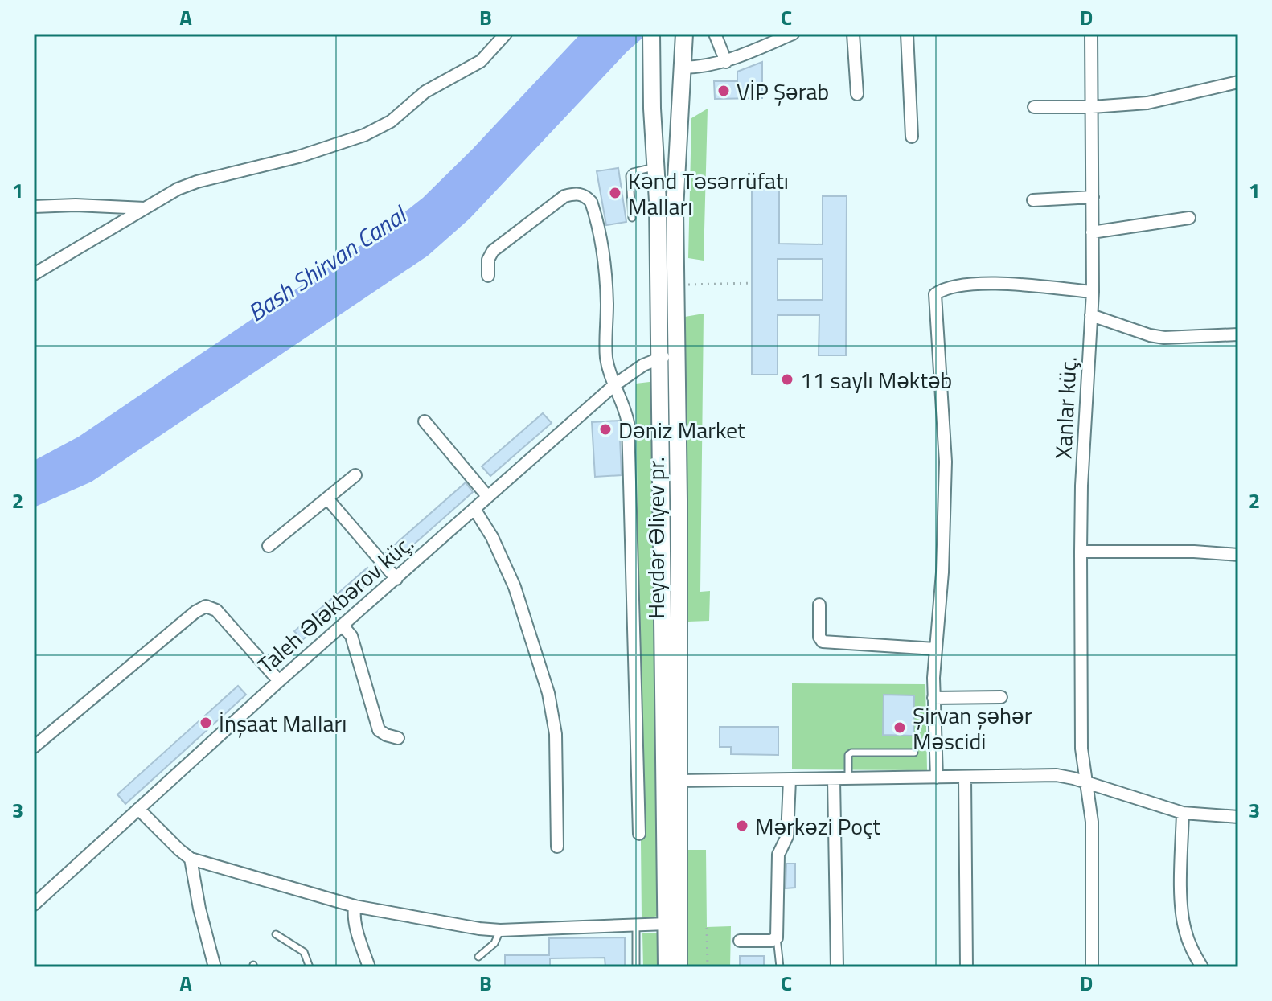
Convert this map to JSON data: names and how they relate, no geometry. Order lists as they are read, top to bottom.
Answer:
{
  "streets": {
    "main road": ["Heydər Əliyev pr."],
    "street": ["Xanlar küç.", "Taleh Ələkbərov küç."]
  },
  "crossings": [
    ["Heydər Əliyev pr.", "Taleh Ələkbərov küç."]
  ],
  "water": ["Bash Shirvan Canal"],
  "places": [
    "VİP Şərab",
    "Kənd Təsərrüfatı Malları",
    "11 saylı Məktəb",
    "Dəniz Market",
    "İnşaat Malları",
    "Şirvan şəhər Məscidi",
    "Mərkəzi Poçt"
  ],
  "grid": {
    "columns": [
      "A",
      "B",
      "C",
      "D"
    ],
    "rows": ["1", "2", "3"]
  }
}
